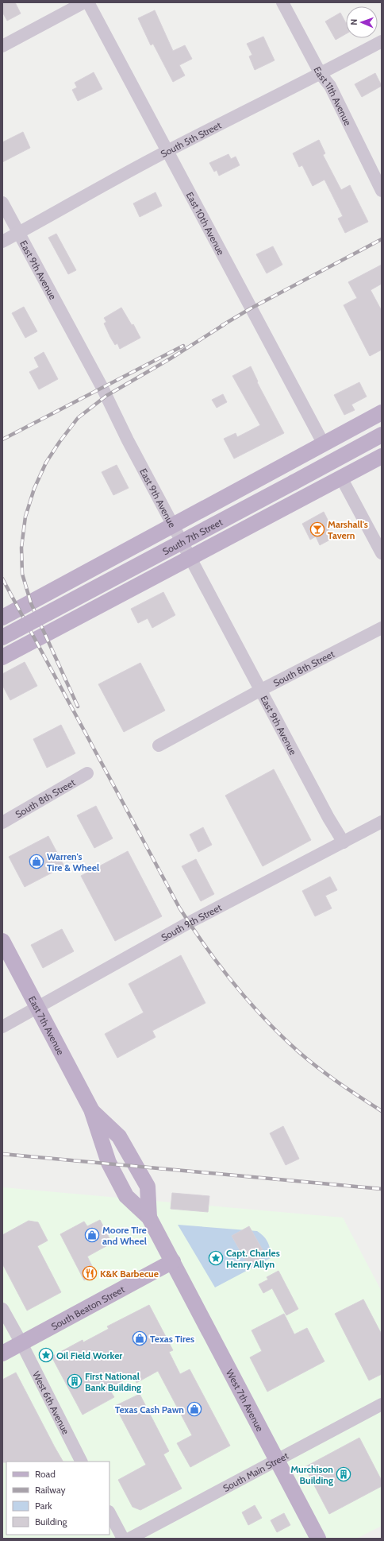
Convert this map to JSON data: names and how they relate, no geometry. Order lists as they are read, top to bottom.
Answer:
{
  "streets": {
    "main road": [
      "South 7th Street",
      "East 7th Avenue",
      "South Beaton Street",
      "West 7th Avenue"
    ],
    "street": [
      "East 11th Avenue",
      "South 5th Street",
      "East 10th Avenue",
      "East 9th Avenue",
      "South 8th Street",
      "South 9th Street",
      "West 6th Avenue",
      "South Main Street"
    ]
  },
  "crossings": [
    ["East 11th Avenue", "South 5th Street"],
    ["South 5th Street", "East 10th Avenue"],
    ["South 5th Street", "East 9th Avenue"],
    ["East 9th Avenue", "South 8th Street"],
    ["East 9th Avenue", "South 9th Street"],
    ["South 9th Street", "East 7th Avenue"],
    ["East 7th Avenue", "South Beaton Street"],
    ["East 7th Avenue", "West 7th Avenue"],
    ["South Beaton Street", "West 7th Avenue"],
    ["South Beaton Street", "West 6th Avenue"],
    ["West 7th Avenue", "South Main Street"]
  ],
  "places": {
    "bar": ["Marshall's Tavern"],
    "shop": [
      "Warren's Tire & Wheel",
      "Moore Tire and Wheel",
      "Texas Tires",
      "Texas Cash Pawn"
    ],
    "place": ["Capt. Charles Henry Allyn", "Oil Field Worker"],
    "restaurant": ["K&K Barbecue"],
    "building": ["First National Bank Building", "Murchison Building"]
  },
  "legend": [
    "Road",
    "Railway",
    "Park",
    "Building"
  ],
  "north": "left"
}
